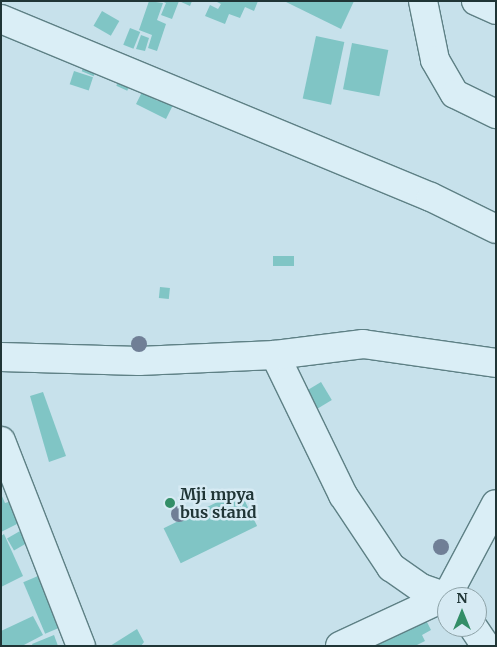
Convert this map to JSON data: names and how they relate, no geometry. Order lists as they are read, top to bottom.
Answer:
{
  "places": ["Mji mpya bus stand"],
  "north": "top"
}
